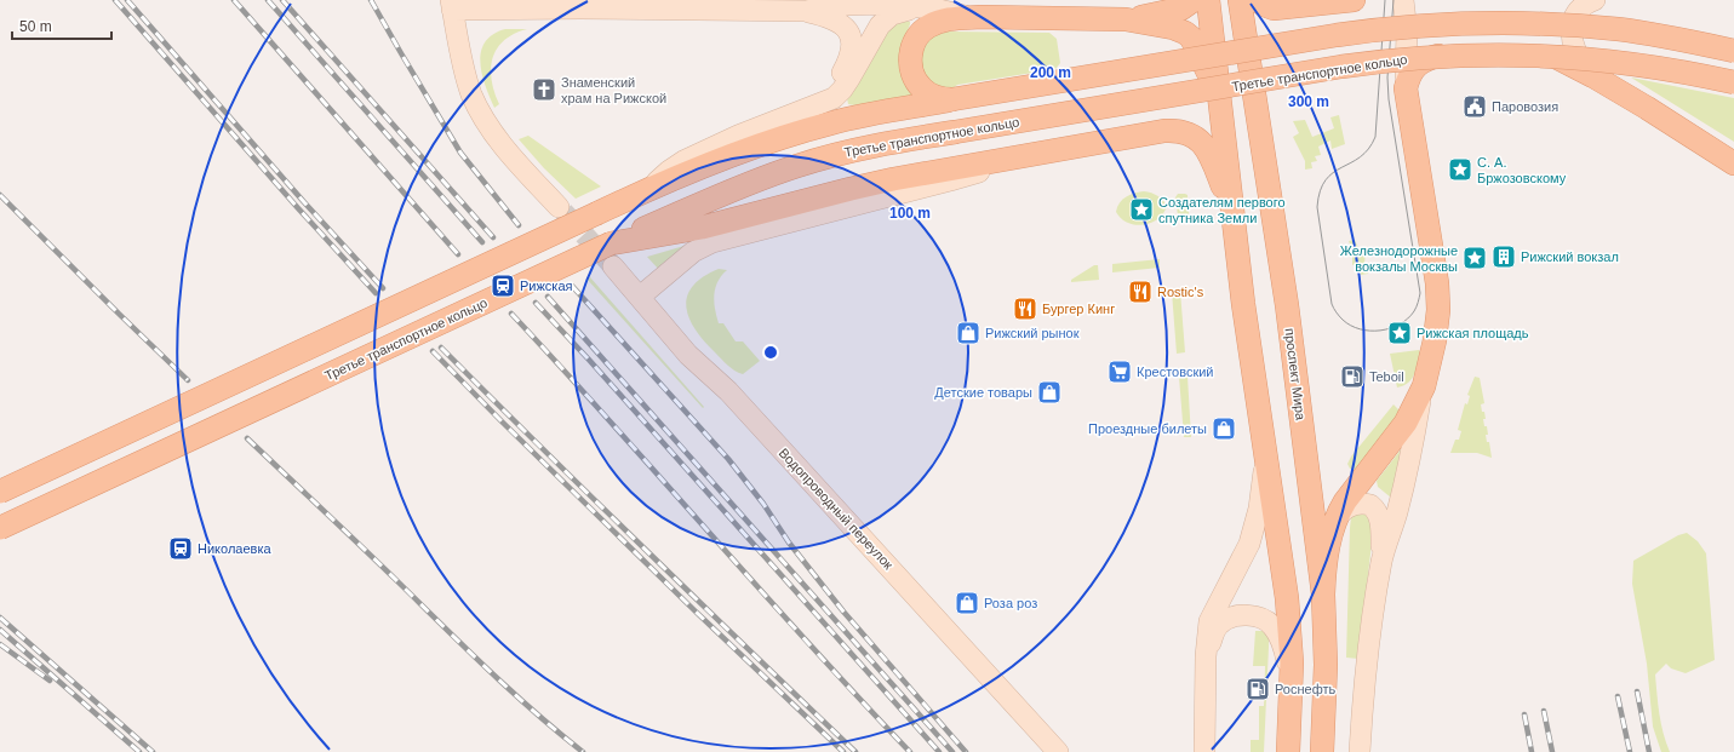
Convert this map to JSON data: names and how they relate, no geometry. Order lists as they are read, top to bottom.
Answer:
{
  "streets": {
    "main road": ["Третье транспортное кольцо", "проспект Мира", "Водопроводный переулок"]
  },
  "places": {
    "church": ["Знаменский храм на Рижской"],
    "public building": ["Паровозия"],
    "place": [
      "С. А. Бржозовскому",
      "Создателям первого спутника Земли",
      "Железнодорожные вокзалы Москвы",
      "Рижская площадь"
    ],
    "building": ["Рижский вокзал"],
    "station": ["Рижская", "Николаевка"],
    "restaurant": ["Rostic's", "Бургер Кинг"],
    "shop": [
      "Рижский рынок",
      "Детские товары",
      "Проездные билеты",
      "Роза роз"
    ],
    "supermarket": ["Крестовский"],
    "fuel station": ["Teboil", "Роснефть"]
  },
  "scale_bar": "50 m",
  "rings": ["200 m", "300 m", "100 m"]
}
